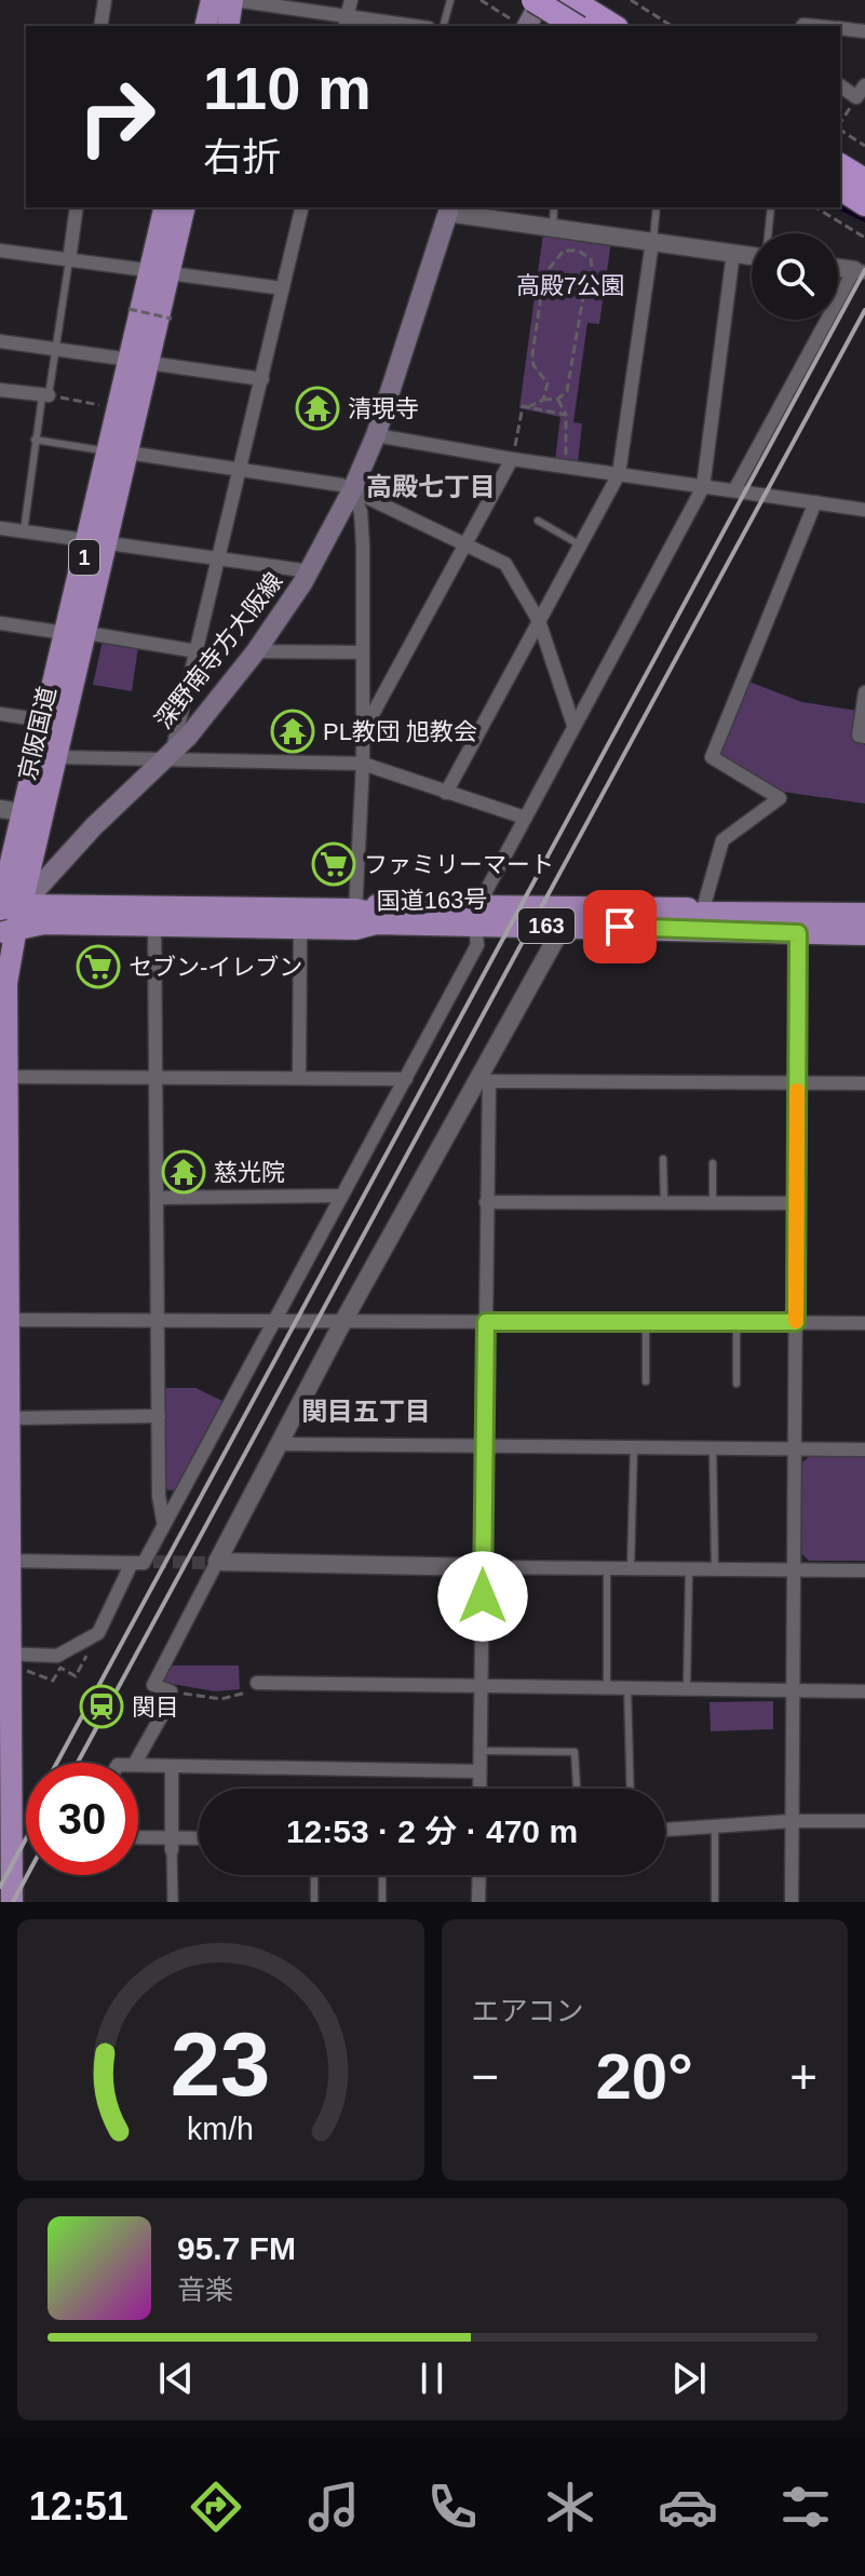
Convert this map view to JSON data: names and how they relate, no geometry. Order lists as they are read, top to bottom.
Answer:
{
  "streets": {
    "highway": [
      "1",
      "京阪国道",
      "国道163号",
      "163"
    ],
    "main road": ["深野南寺方大阪線"]
  },
  "crossings": [
    ["深野南寺方大阪線", "京阪国道"],
    ["深野南寺方大阪線", "国道163号"],
    ["京阪国道", "国道163号"],
    ["国道163号", "163"]
  ],
  "districts": ["高殿七丁目", "関目五丁目"],
  "parks": ["高殿7公園"],
  "places": {
    "temple": ["清現寺", "PL教団 旭教会", "慈光院"],
    "supermarket": ["ファミリーマート", "セブン-イレブン"],
    "station": ["関目"]
  },
  "page": {
    "turn": ["110 m", "右折"],
    "limit": "30",
    "trip": "12:53 · 2 分 · 470 m",
    "tile": "エアコン",
    "heat": ["−", "20°", "+"],
    "song": ["95.7 FM", "音楽"],
    "tabs": "12:51",
    "gauge": ["23", "km/h"]
  }
}
